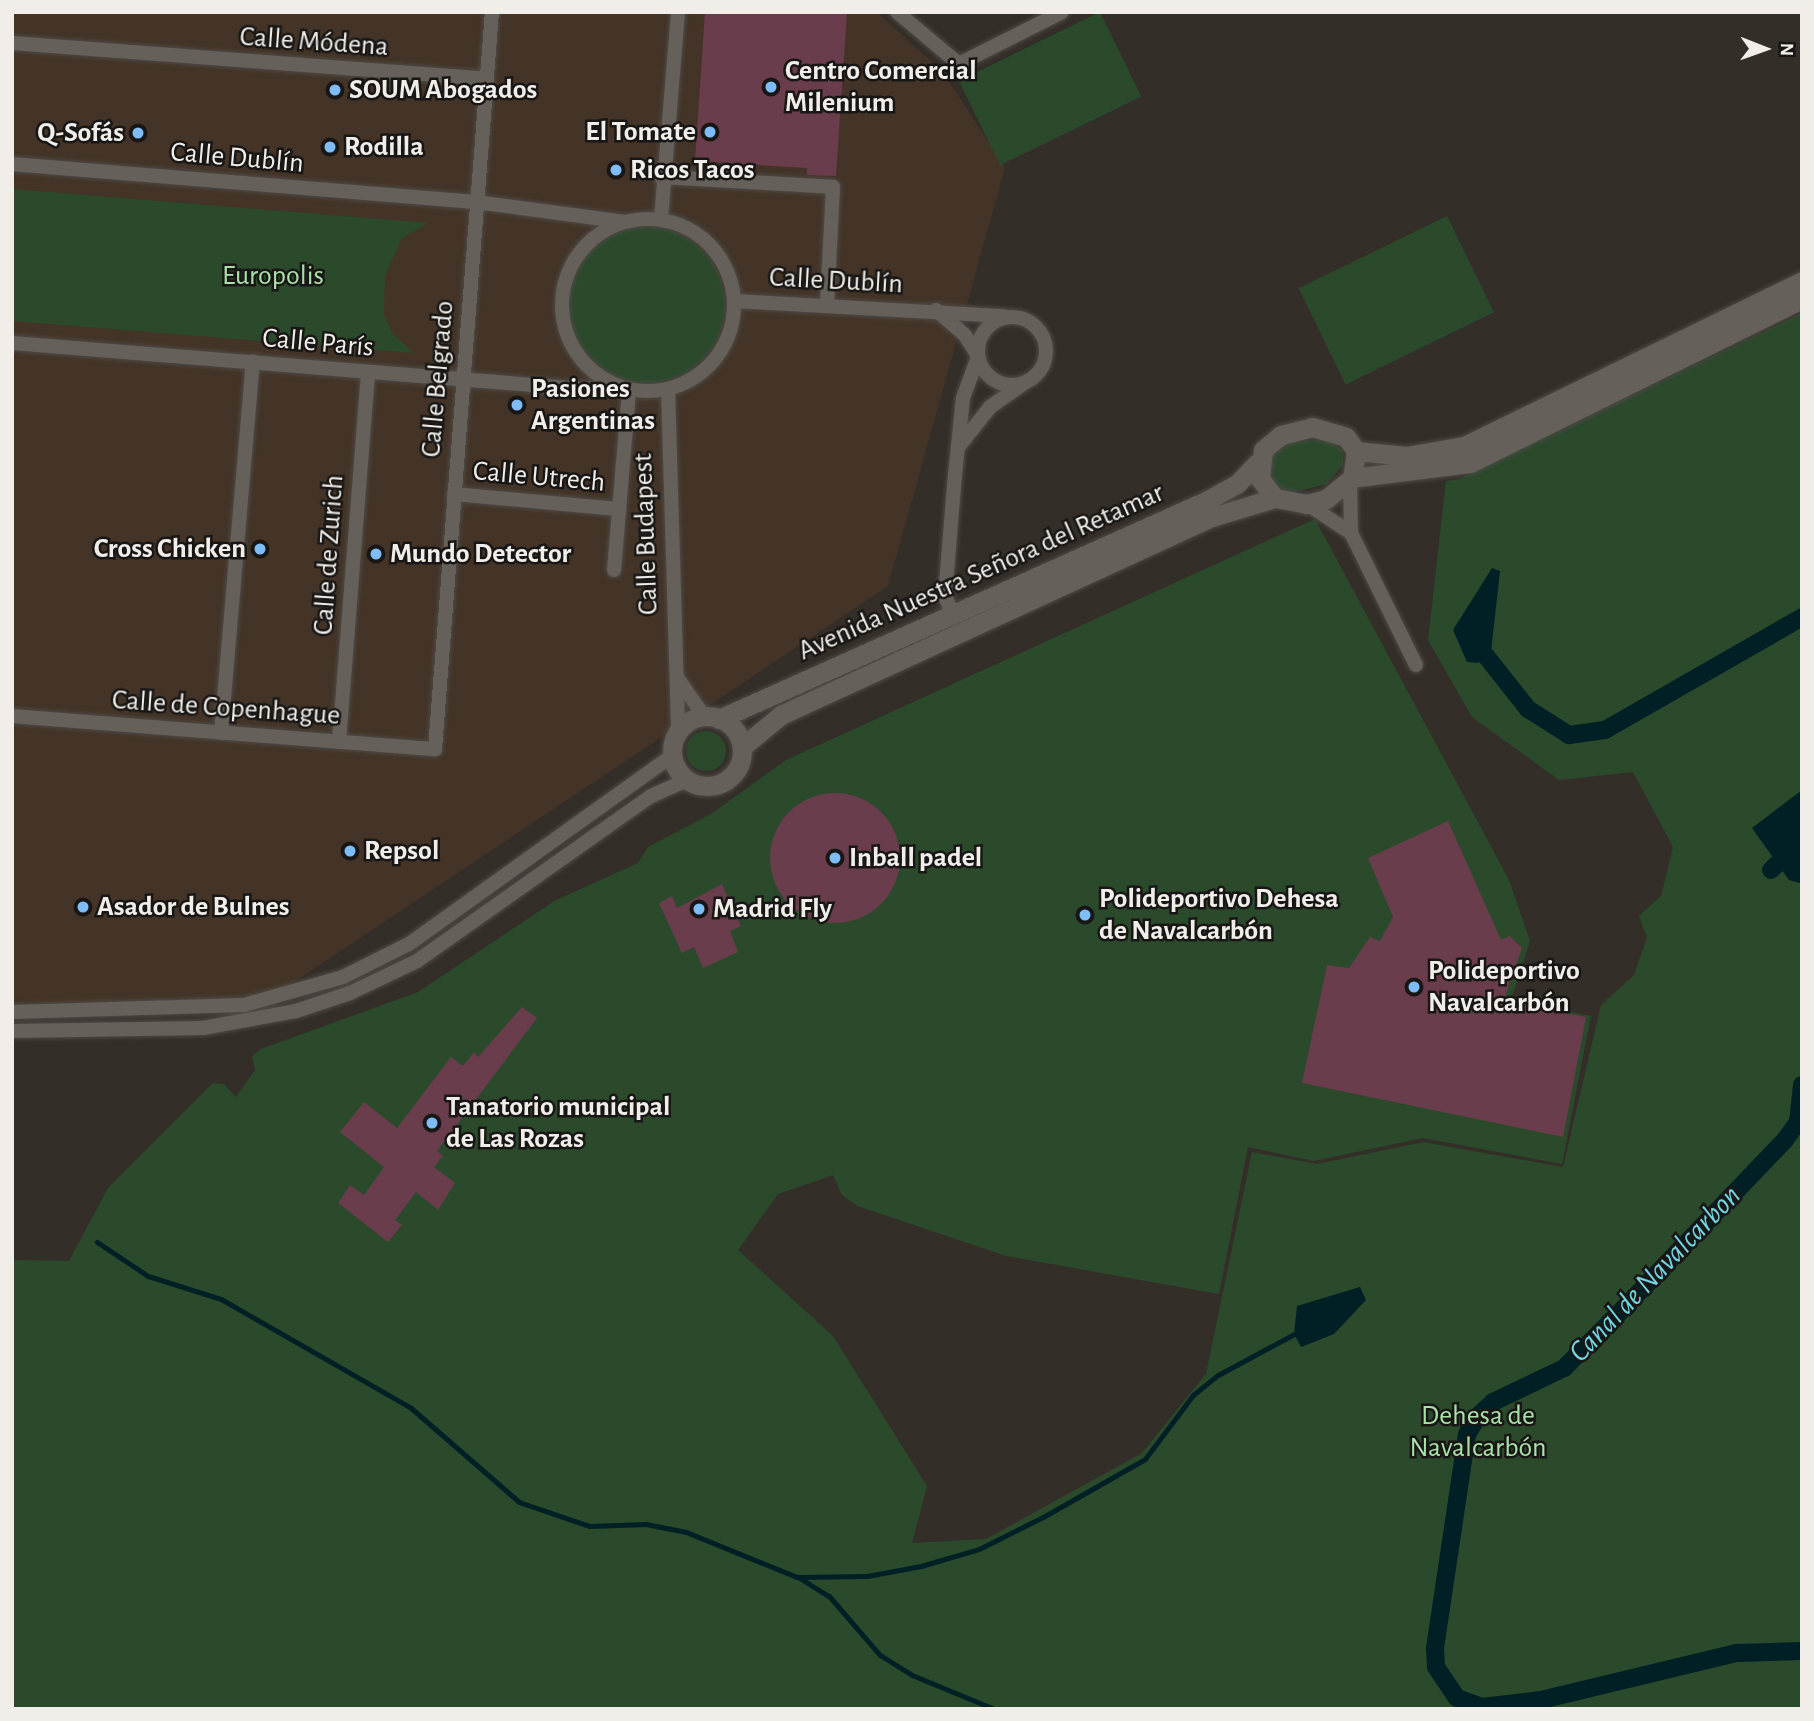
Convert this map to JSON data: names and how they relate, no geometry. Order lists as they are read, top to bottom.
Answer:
{
  "streets": {
    "street": [
      "Calle Módena",
      "Calle Dublín",
      "Calle París",
      "Calle Belgrado",
      "Calle Utrech",
      "Calle Budapest",
      "Calle de Zurich",
      "Avenida Nuestra Señora del Retamar",
      "Calle de Copenhague"
    ]
  },
  "crossings": [
    ["Calle Módena", "Calle Belgrado"],
    ["Calle Dublín", "Calle París"],
    ["Calle Dublín", "Calle Belgrado"],
    ["Calle Dublín", "Calle Budapest"],
    ["Calle París", "Calle Belgrado"],
    ["Calle París", "Calle Budapest"],
    ["Calle París", "Calle de Zurich"],
    ["Calle Belgrado", "Calle Utrech"],
    ["Calle Belgrado", "Calle de Copenhague"],
    ["Calle Budapest", "Avenida Nuestra Señora del Retamar"],
    ["Calle de Zurich", "Calle de Copenhague"]
  ],
  "water": ["Canal de Navalcarbon"],
  "parks": ["Europolis", "Dehesa de Navalcarbón"],
  "places": [
    "Centro Comercial Milenium",
    "SOUM Abogados",
    "El Tomate",
    "Q-Sofás",
    "Rodilla",
    "Ricos Tacos",
    "Pasiones Argentinas",
    "Cross Chicken",
    "Mundo Detector",
    "Repsol",
    "Inball padel",
    "Asador de Bulnes",
    "Madrid Fly",
    "Polideportivo Dehesa de Navalcarbón",
    "Polideportivo Navalcarbón",
    "Tanatorio municipal de Las Rozas"
  ],
  "north": "right"
}
